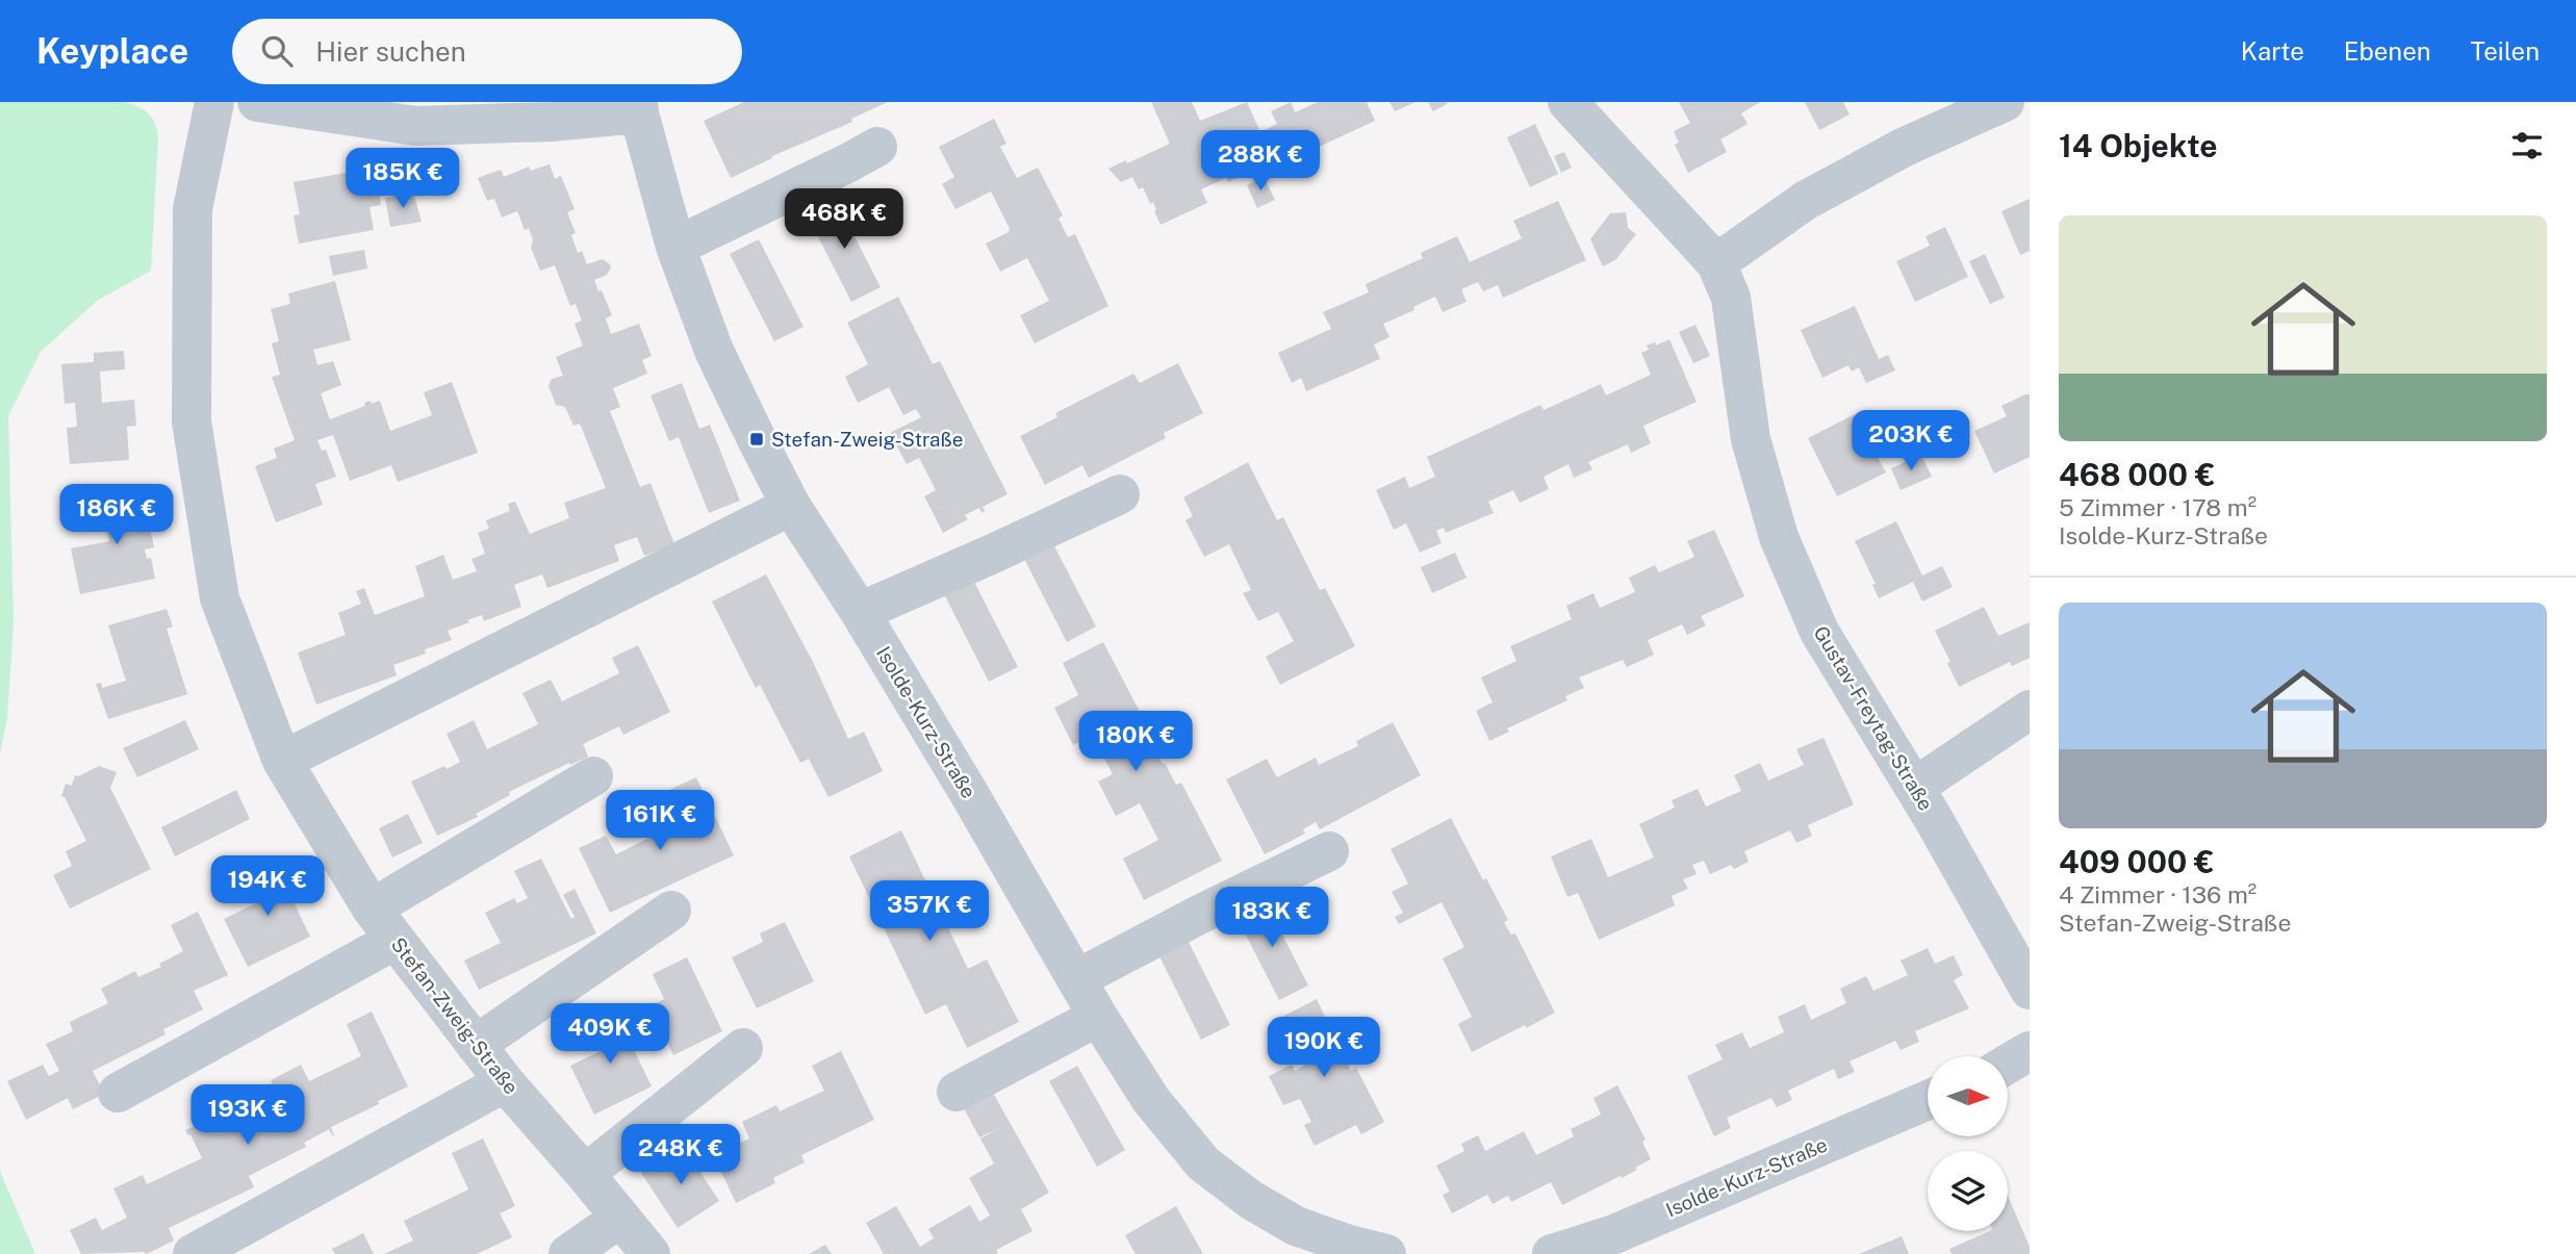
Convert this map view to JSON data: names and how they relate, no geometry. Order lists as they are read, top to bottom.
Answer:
{
  "streets": {
    "street": ["Gustav-Freytag-Straße", "Isolde-Kurz-Straße", "Stefan-Zweig-Straße"]
  },
  "places": {
    "transit": ["Stefan-Zweig-Straße"]
  },
  "north": "right",
  "page": {
    "header": "Keyplace",
    "search": "Hier suchen",
    "nav": ["Karte", "Ebenen", "Teilen"],
    "heading": "14 Objekte",
    "price": [
      "288K €",
      "185K €",
      "468K €",
      "203K €",
      "186K €",
      "180K €",
      "161K €",
      "194K €",
      "357K €",
      "183K €",
      "409K €",
      "190K €",
      "193K €",
      "248K €"
    ],
    "list": [
      {
        "name": "468 000 €",
        "note": "5 Zimmer · 178 m² · Isolde-Kurz-Straße"
      },
      {
        "name": "409 000 €",
        "note": "4 Zimmer · 136 m² · Stefan-Zweig-Straße"
      }
    ]
  }
}
